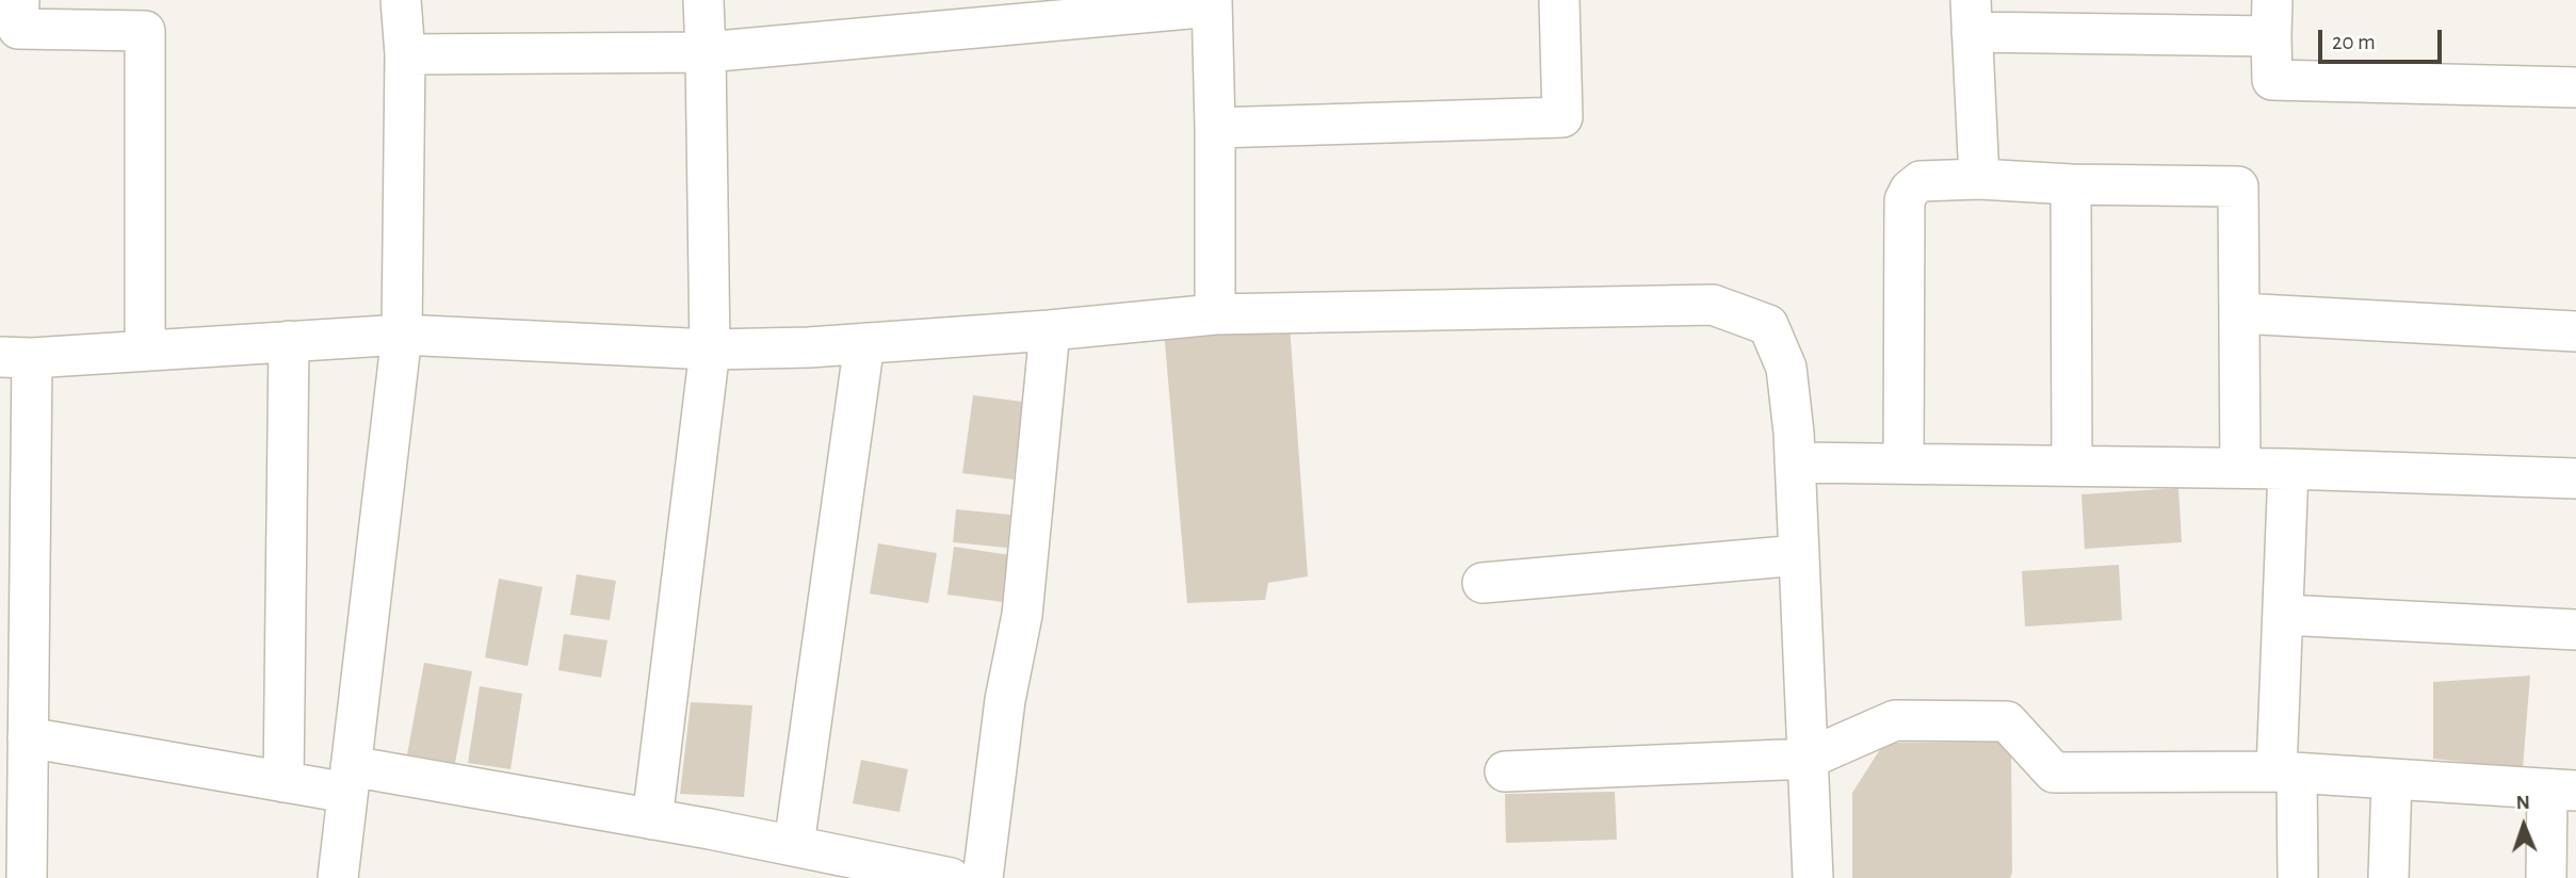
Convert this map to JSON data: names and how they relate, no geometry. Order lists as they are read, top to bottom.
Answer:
{
  "scale_bar": "20 m",
  "north": "top"
}
